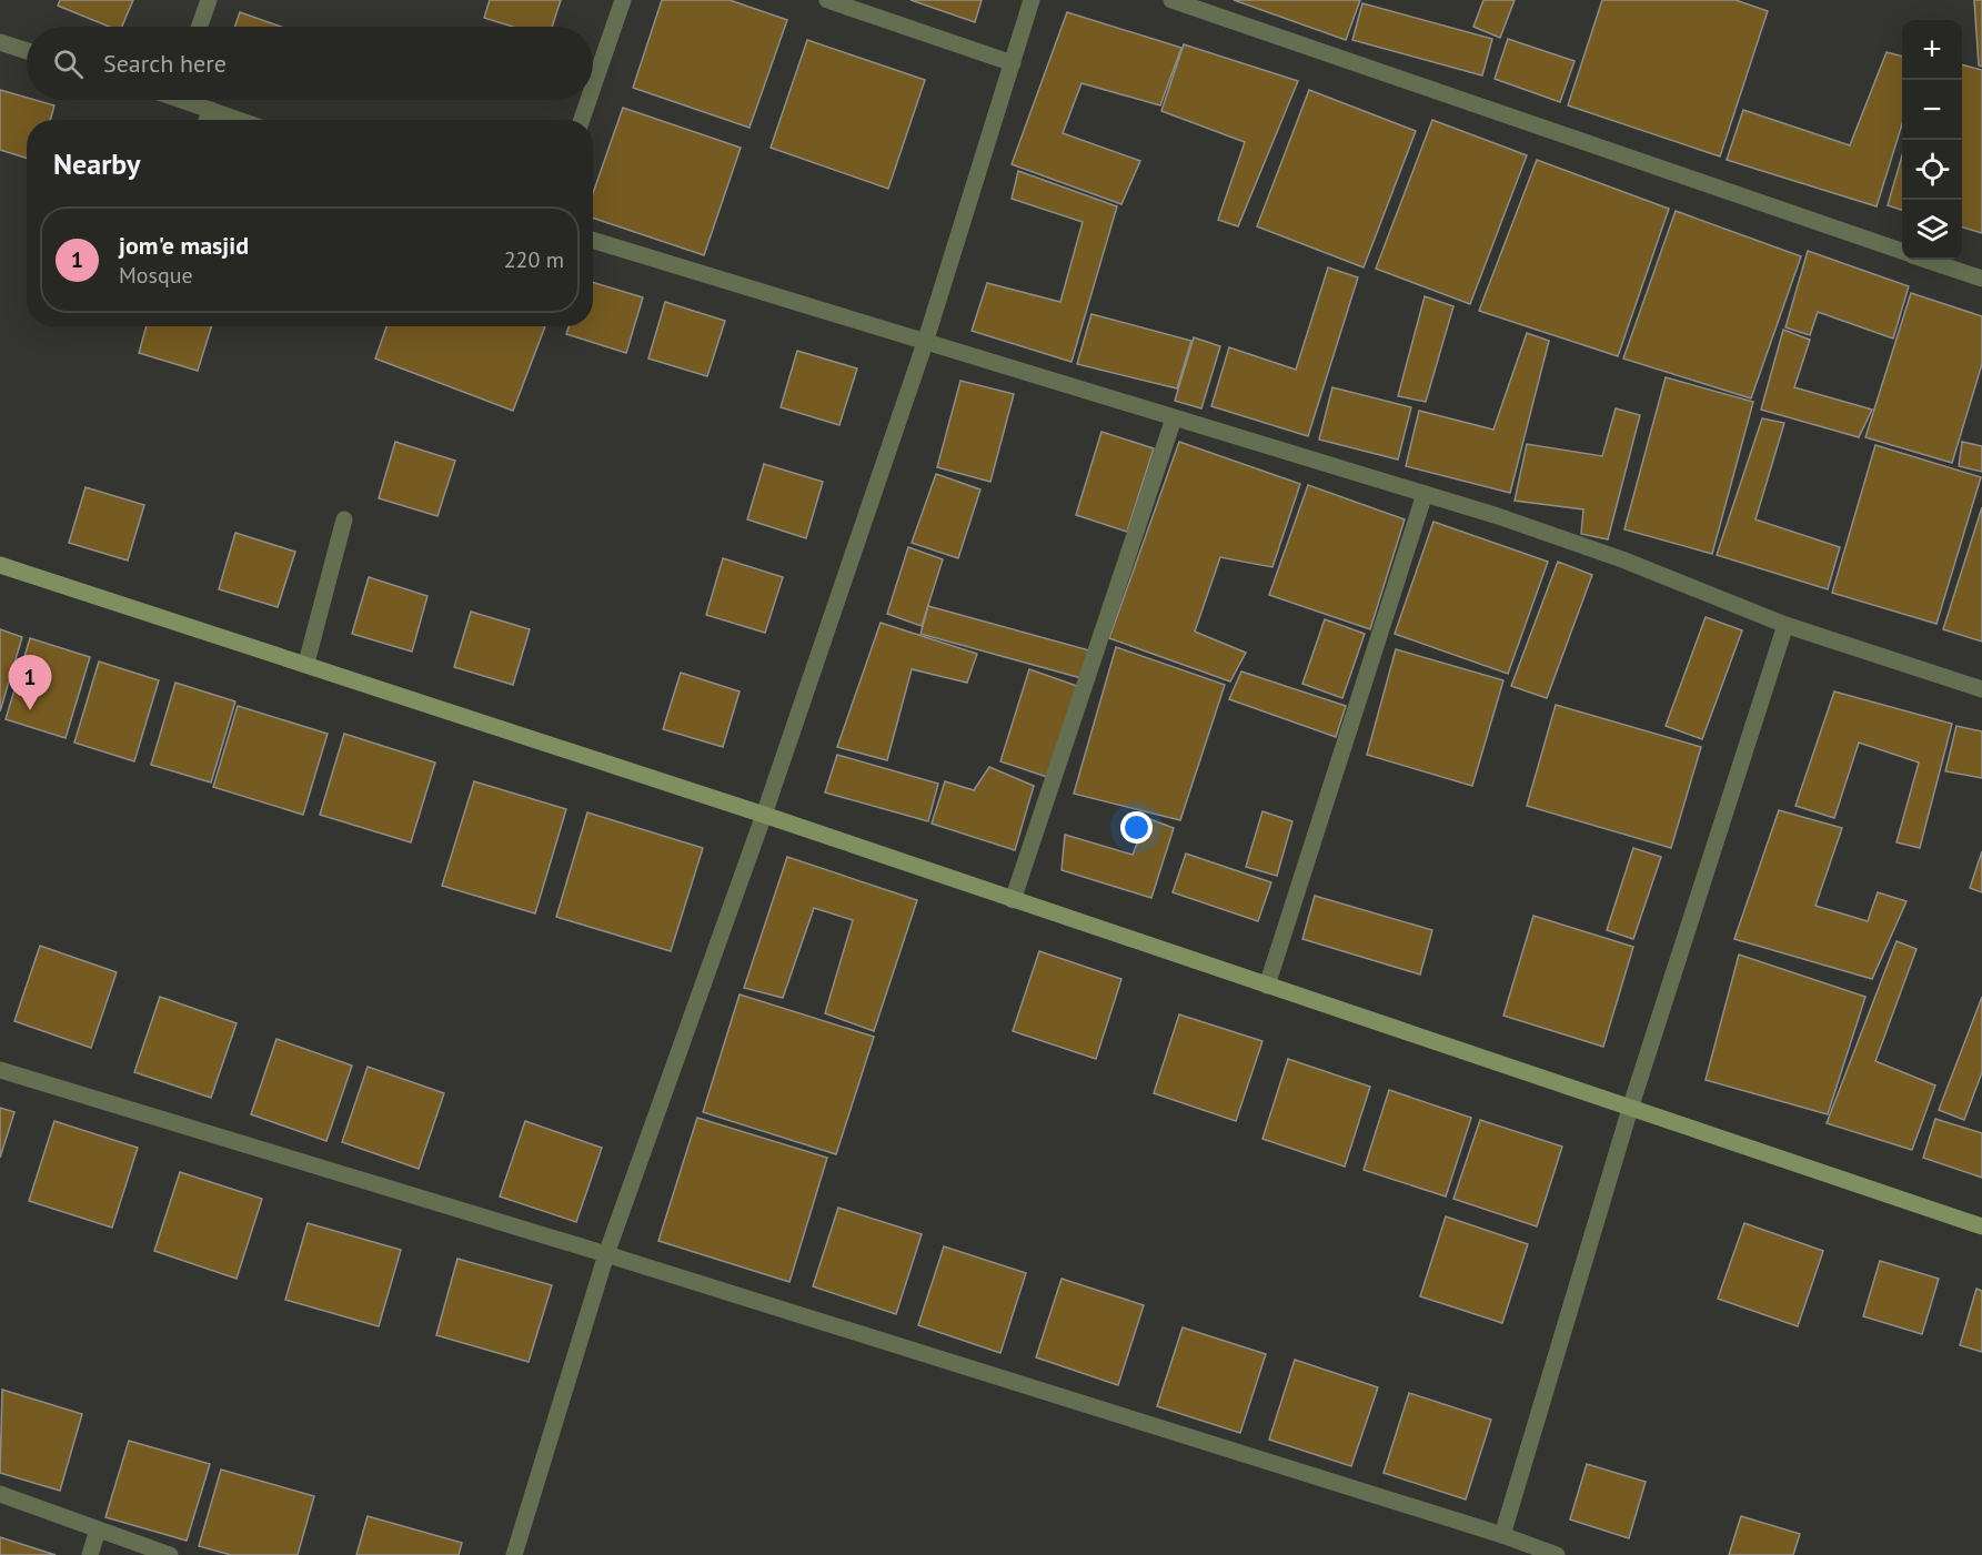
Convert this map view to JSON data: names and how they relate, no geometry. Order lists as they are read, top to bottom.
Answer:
{
  "page": {
    "map_buttons": ["+", "−"],
    "search": "Search here",
    "heading": "Nearby",
    "list": [
      {
        "mark": "1",
        "name": "jom'e masjid",
        "note": "Mosque",
        "value": "220 m"
      }
    ],
    "pins": "1"
  }
}
